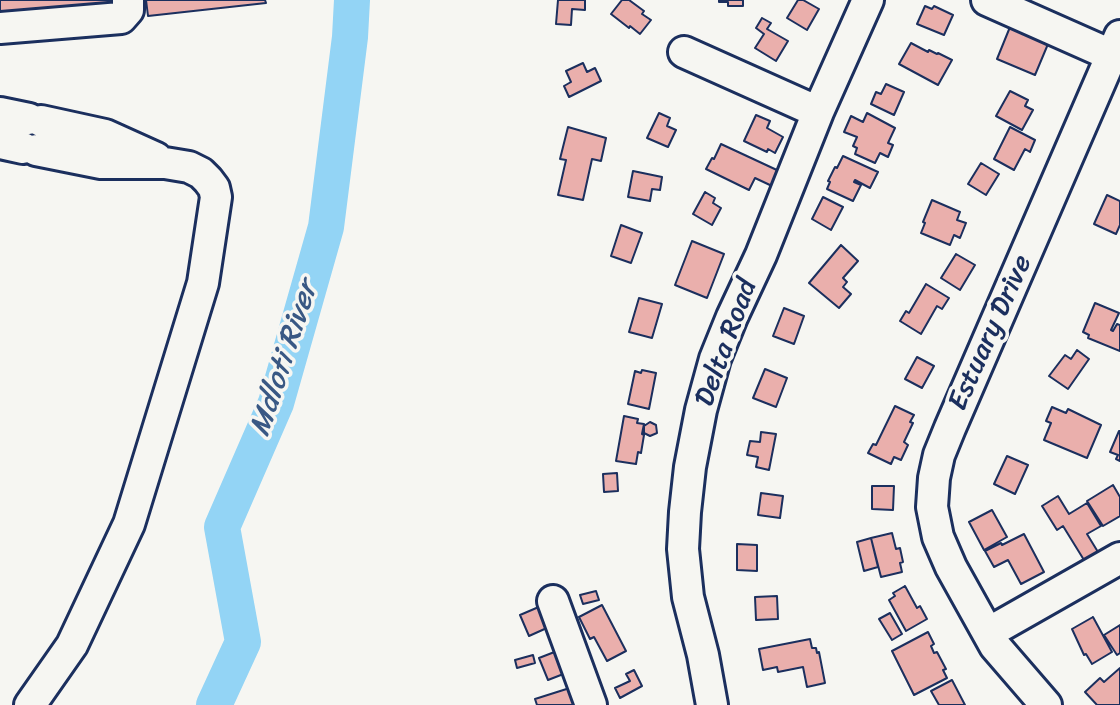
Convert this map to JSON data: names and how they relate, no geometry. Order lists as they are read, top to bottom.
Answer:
{
  "streets": {
    "street": ["Estuary Drive", "Delta Road"]
  },
  "water": ["Mdloti River"]
}
